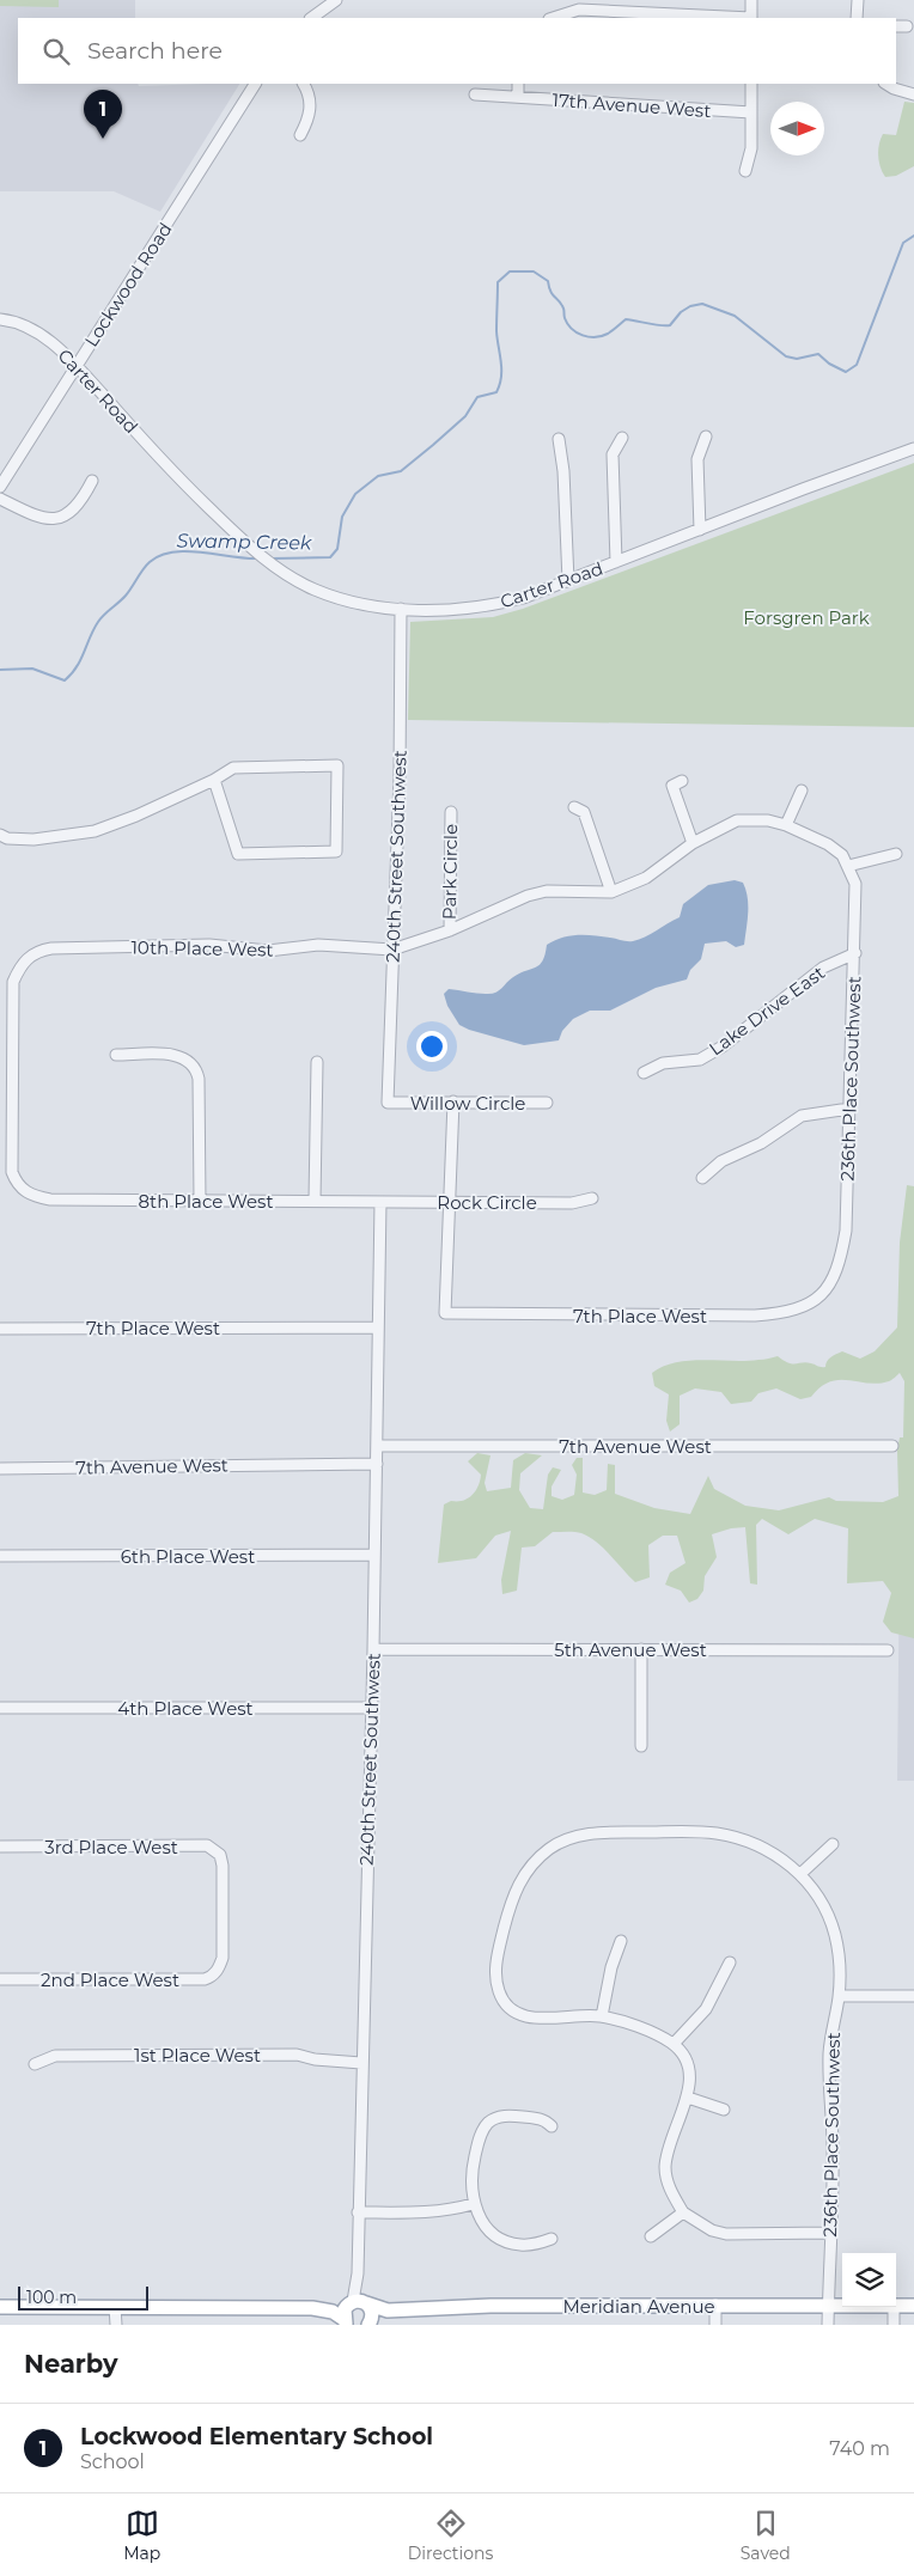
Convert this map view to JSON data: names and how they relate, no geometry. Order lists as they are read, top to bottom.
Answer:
{
  "streets": {
    "main road": ["Meridian Avenue"],
    "street": [
      "17th Avenue West",
      "Lockwood Road",
      "Carter Road",
      "240th Street Southwest",
      "Park Circle",
      "10th Place West",
      "Lake Drive East",
      "236th Place Southwest",
      "Willow Circle",
      "8th Place West",
      "Rock Circle",
      "7th Place West",
      "7th Avenue West",
      "6th Place West",
      "5th Avenue West",
      "4th Place West",
      "3rd Place West",
      "2nd Place West",
      "1st Place West"
    ]
  },
  "crossings": [
    ["Lockwood Road", "Carter Road"],
    ["Carter Road", "240th Street Southwest"],
    ["240th Street Southwest", "10th Place West"],
    ["240th Street Southwest", "Willow Circle"],
    ["240th Street Southwest", "8th Place West"],
    ["240th Street Southwest", "Rock Circle"],
    ["240th Street Southwest", "7th Place West"],
    ["240th Street Southwest", "7th Avenue West"],
    ["240th Street Southwest", "6th Place West"],
    ["240th Street Southwest", "5th Avenue West"],
    ["240th Street Southwest", "4th Place West"],
    ["240th Street Southwest", "1st Place West"],
    ["240th Street Southwest", "Meridian Avenue"],
    ["10th Place West", "8th Place West"],
    ["Lake Drive East", "236th Place Southwest"],
    ["236th Place Southwest", "7th Place West"],
    ["236th Place Southwest", "Meridian Avenue"],
    ["8th Place West", "Rock Circle"],
    ["Rock Circle", "7th Place West"],
    ["3rd Place West", "2nd Place West"]
  ],
  "water": ["Swamp Creek"],
  "parks": ["Forsgren Park"],
  "scale_bar": "100 m",
  "north": "right",
  "page": {
    "search": "Search here",
    "pins": "1",
    "scale": "100 m",
    "heading": "Nearby",
    "list": [
      {
        "mark": "1",
        "name": "Lockwood Elementary School",
        "note": "School",
        "value": "740 m"
      }
    ],
    "nav": ["Map", "Directions", "Saved"]
  }
}
